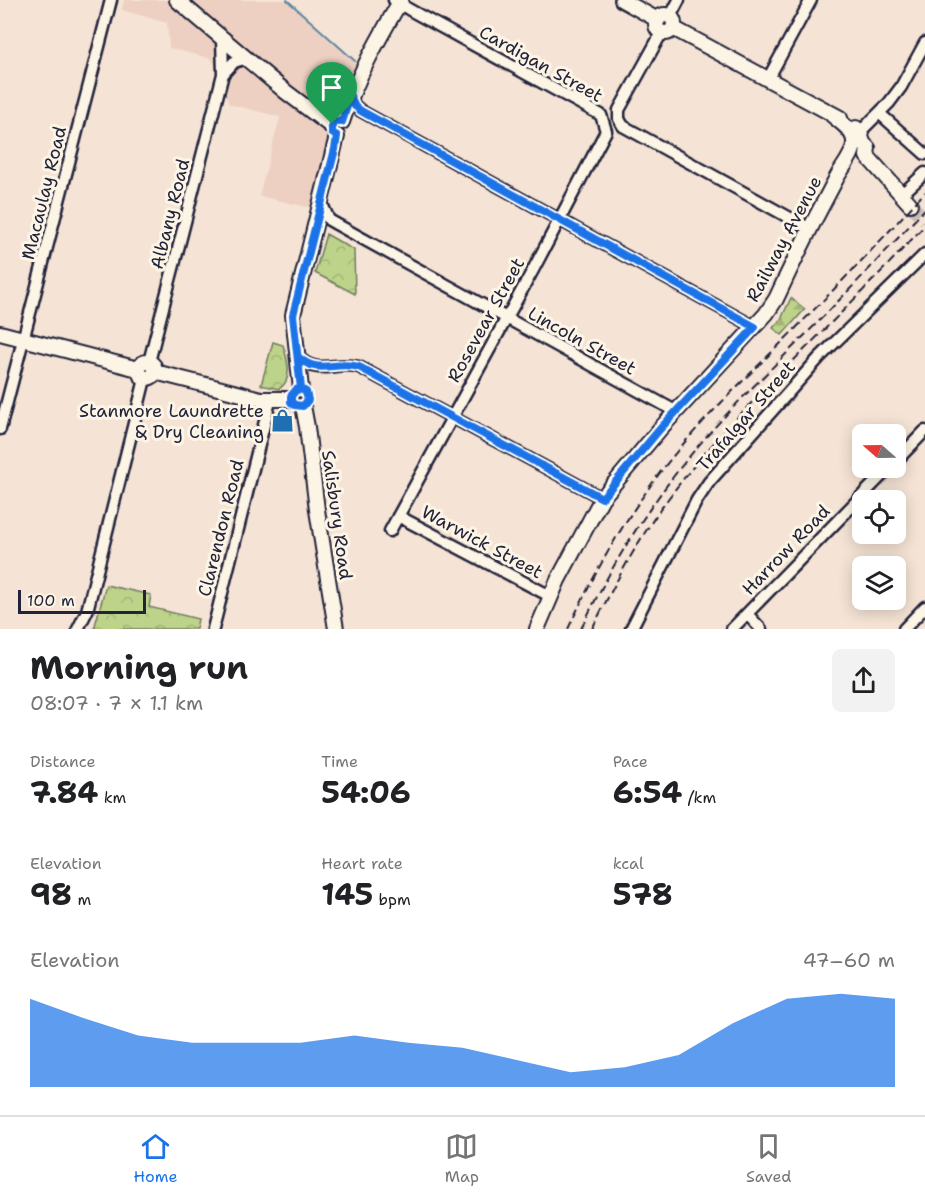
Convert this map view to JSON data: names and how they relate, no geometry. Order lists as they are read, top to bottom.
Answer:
{
  "streets": {
    "main road": ["Railway Avenue", "Salisbury Road"],
    "street": [
      "Cardigan Street",
      "Macaulay Road",
      "Albany Road",
      "Rosevear Street",
      "Lincoln Street",
      "Trafalgar Street",
      "Clarendon Road",
      "Warwick Street",
      "Harrow Road"
    ]
  },
  "crossings": [
    ["Cardigan Street", "Railway Avenue"],
    ["Cardigan Street", "Rosevear Street"],
    ["Cardigan Street", "Salisbury Road"],
    ["Railway Avenue", "Lincoln Street"],
    ["Railway Avenue", "Warwick Street"],
    ["Rosevear Street", "Lincoln Street"],
    ["Rosevear Street", "Warwick Street"],
    ["Lincoln Street", "Salisbury Road"]
  ],
  "places": {
    "shop": ["Stanmore Laundrette & Dry Cleaning"]
  },
  "scale_bar": "100 m",
  "north": "left",
  "page": {
    "scale": "100 m",
    "heading": ["Morning run", "08:07 · 7 × 1.1 km"],
    "stats": [
      ["Distance", "7.84 km"],
      ["Time", "54:06"],
      ["Pace", "6:54 /km"],
      ["Elevation", "98 m"],
      ["Heart rate", "145 bpm"],
      ["kcal", "578"]
    ],
    "chart": ["Elevation", "47–60 m"],
    "tabs": ["Home", "Map", "Saved"]
  }
}
